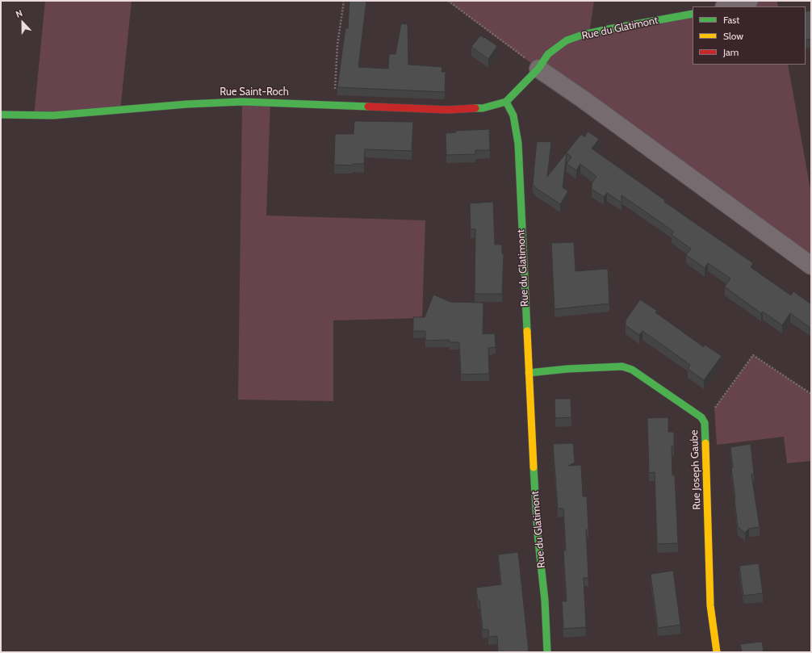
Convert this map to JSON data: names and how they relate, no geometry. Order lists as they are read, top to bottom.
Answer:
{
  "streets": {
    "street": ["Rue du Glatimont", "Rue Saint-Roch", "Rue Joseph Gaube"]
  },
  "crossings": [
    ["Rue du Glatimont", "Rue Saint-Roch"],
    ["Rue du Glatimont", "Rue Joseph Gaube"]
  ],
  "legend": ["Fast", "Slow", "Jam"],
  "north": "top"
}
